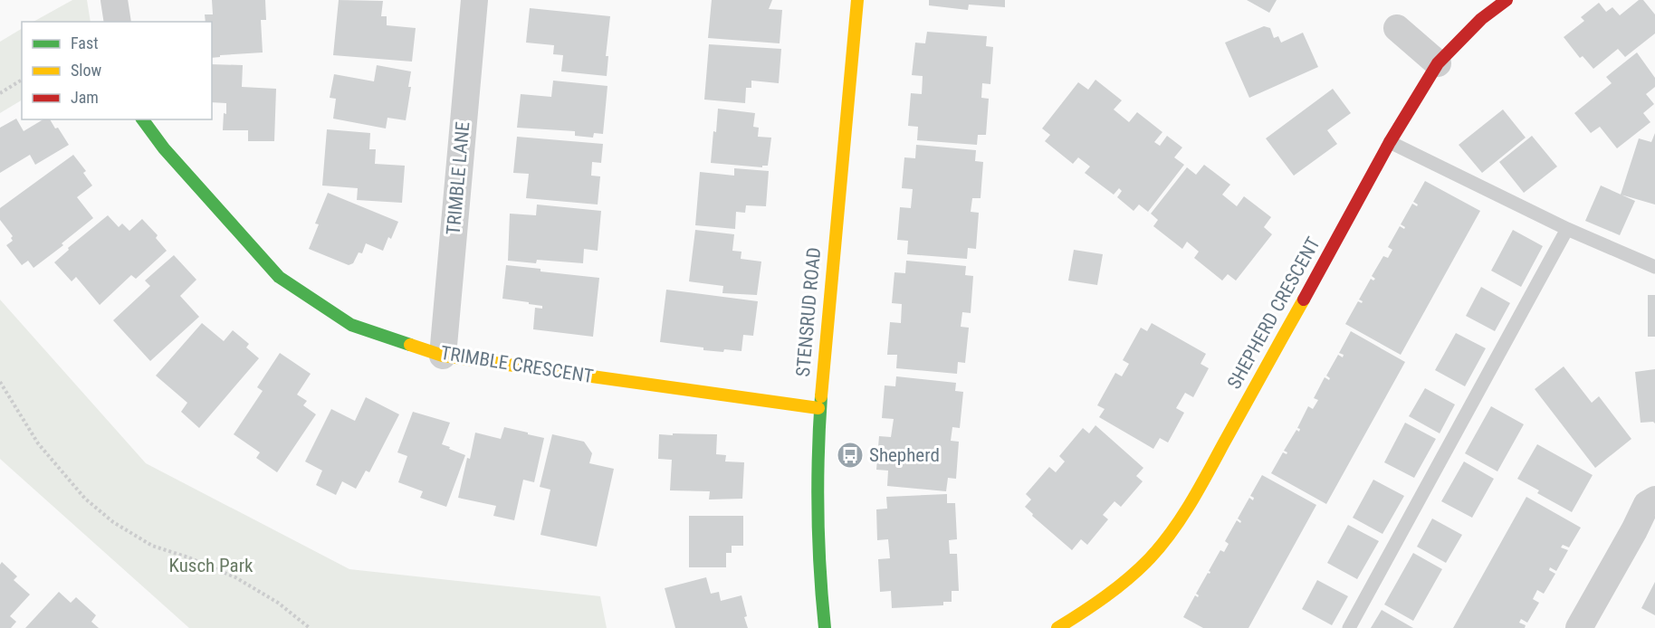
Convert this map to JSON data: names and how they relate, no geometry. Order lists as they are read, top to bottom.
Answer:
{
  "streets": {
    "street": [
      "TRIMBLE LANE",
      "STENSRUD ROAD",
      "SHEPHERD CRESCENT",
      "TRIMBLE CRESCENT"
    ]
  },
  "crossings": [
    ["TRIMBLE LANE", "TRIMBLE CRESCENT"],
    ["STENSRUD ROAD", "TRIMBLE CRESCENT"]
  ],
  "parks": ["Kusch Park"],
  "places": {
    "bus stop": ["Shepherd"]
  },
  "legend": ["Fast", "Slow", "Jam"]
}
